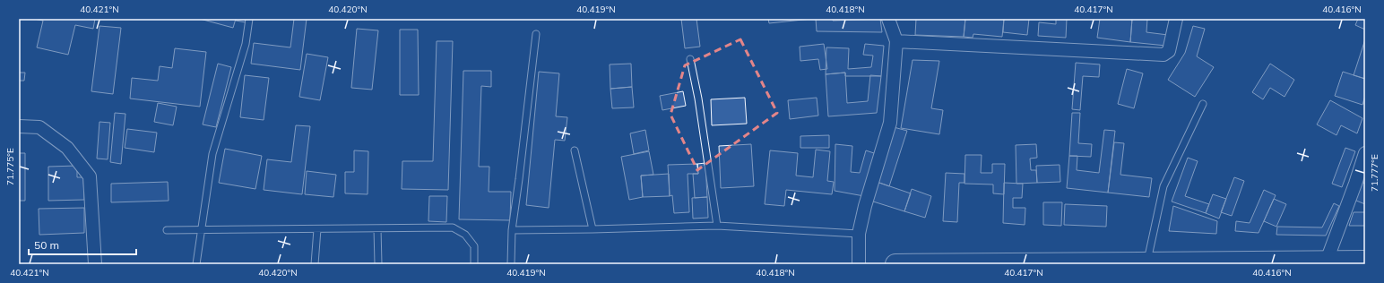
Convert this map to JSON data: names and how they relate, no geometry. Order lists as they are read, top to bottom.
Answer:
{
  "scale_bar": "50 m",
  "coordinates": [
    "40.421°N",
    "40.420°N",
    "40.419°N",
    "40.418°N",
    "40.417°N",
    "40.416°N",
    "71.775°E",
    "71.777°E"
  ]
}
